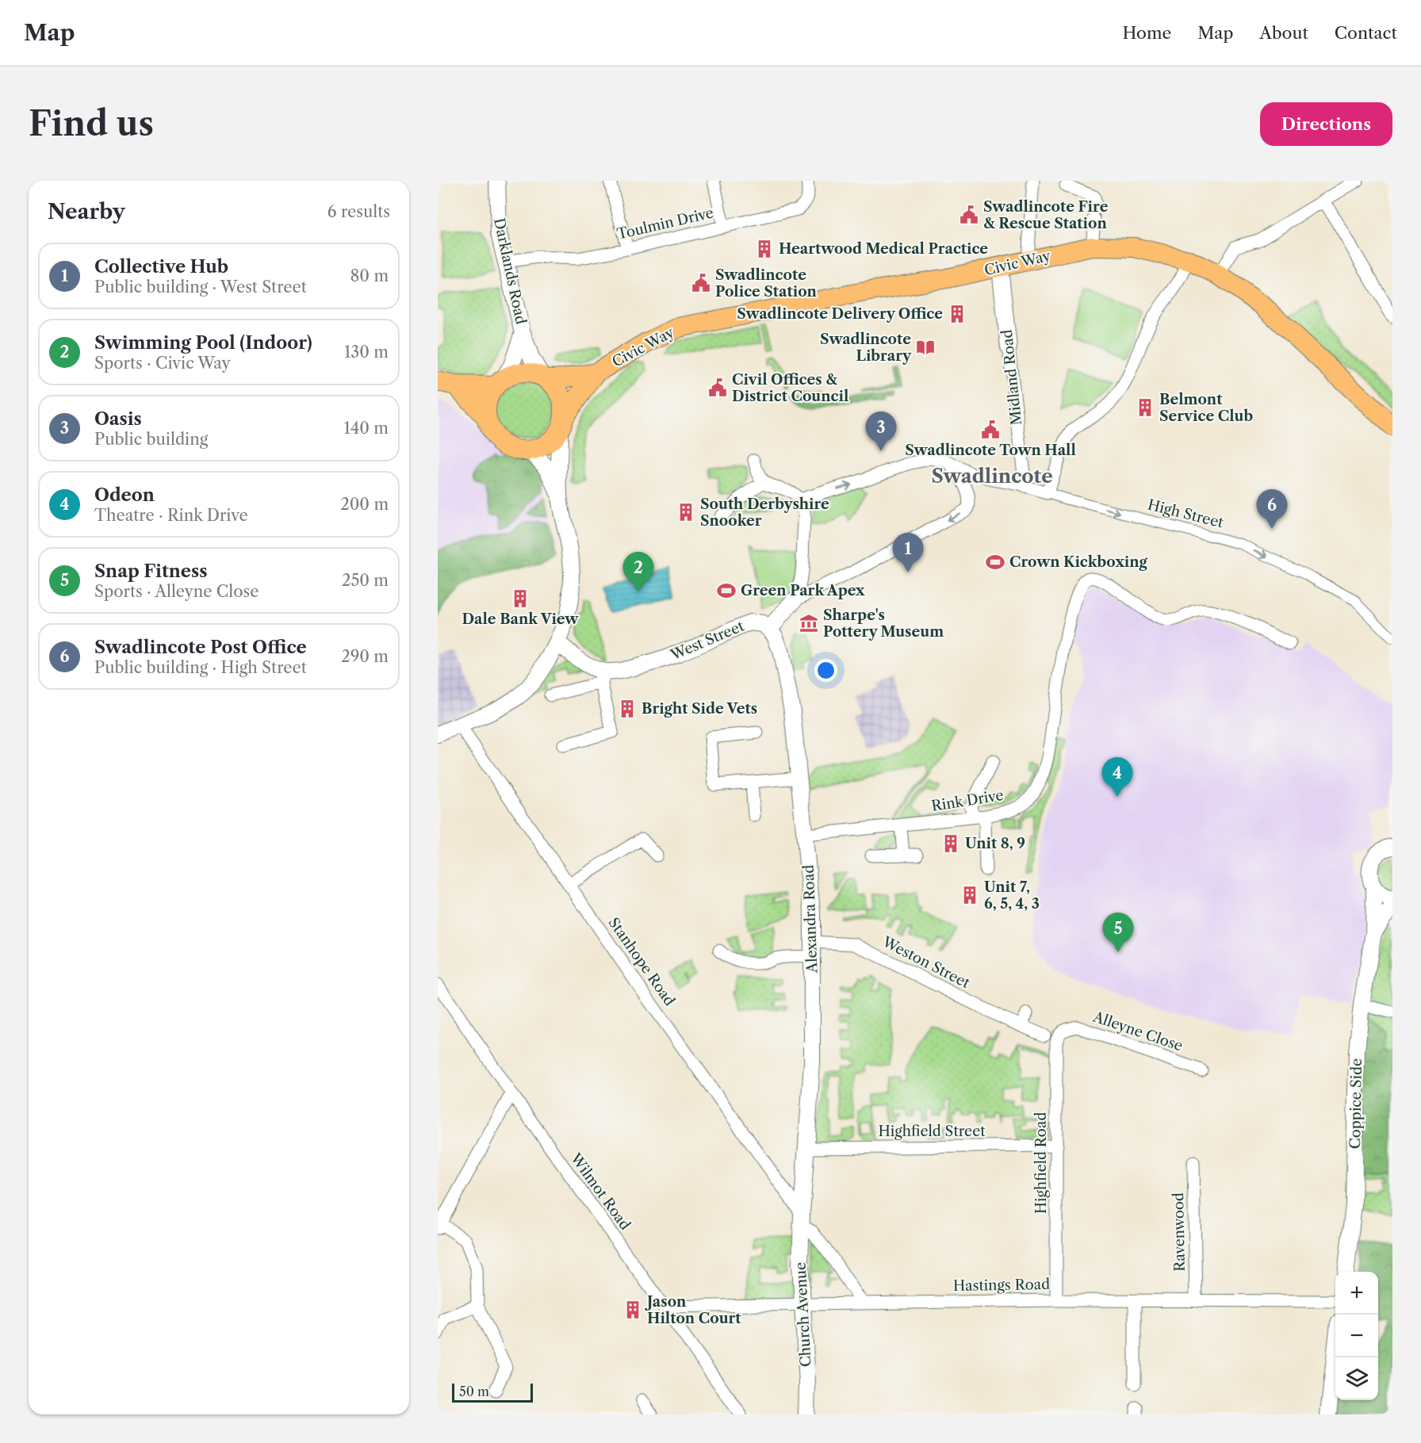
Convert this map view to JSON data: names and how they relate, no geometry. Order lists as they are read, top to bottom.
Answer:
{
  "streets": {
    "main road": ["Civic Way"],
    "street": [
      "Toulmin Drive",
      "Darklands Road",
      "Midland Road",
      "High Street",
      "West Street",
      "Rink Drive",
      "Alexandra Road",
      "Stanhope Road",
      "Weston Street",
      "Alleyne Close",
      "Coppice Side",
      "Highfield Street",
      "Highfield Road",
      "Wilmot Road",
      "Ravenwood",
      "Hastings Road",
      "Church Avenue"
    ]
  },
  "crossings": [
    ["Toulmin Drive", "Darklands Road"],
    ["Civic Way", "Darklands Road"],
    ["Civic Way", "Midland Road"],
    ["Midland Road", "High Street"],
    ["West Street", "Alexandra Road"],
    ["Rink Drive", "Alexandra Road"],
    ["Alexandra Road", "Stanhope Road"],
    ["Alexandra Road", "Weston Street"],
    ["Alexandra Road", "Highfield Street"],
    ["Alexandra Road", "Church Avenue"],
    ["Stanhope Road", "Hastings Road"],
    ["Stanhope Road", "Church Avenue"],
    ["Alleyne Close", "Highfield Road"],
    ["Highfield Street", "Highfield Road"],
    ["Highfield Road", "Hastings Road"],
    ["Wilmot Road", "Hastings Road"],
    ["Ravenwood", "Hastings Road"],
    ["Hastings Road", "Church Avenue"]
  ],
  "one_way": ["High Street"],
  "districts": ["Swadlincote"],
  "places": {
    "public building": [
      "Swadlincote Fire & Rescue Station",
      "Swadlincote Police Station",
      "Civil Offices & District Council",
      "Swadlincote Town Hall"
    ],
    "building": [
      "Heartwood Medical Practice",
      "Swadlincote Delivery Office",
      "Belmont Service Club",
      "South Derbyshire Snooker",
      "Dale Bank View",
      "Bright Side Vets",
      "Unit 8, 9",
      "Unit 7, 6, 5, 4, 3",
      "Jason Hilton Court"
    ],
    "library": ["Swadlincote Library"],
    "sports": ["Crown Kickboxing", "Green Park Apex"],
    "museum": ["Sharpe's Pottery Museum"]
  },
  "scale_bar": "50 m",
  "page": {
    "header": "Map",
    "nav": [
      "Home",
      "Map",
      "About",
      "Contact"
    ],
    "buttons": "Directions",
    "title": "Find us",
    "heading": ["Nearby", "6 results"],
    "list": [
      {
        "mark": "1",
        "name": "Collective Hub",
        "note": "Public building · West Street",
        "value": "80 m"
      },
      {
        "mark": "2",
        "name": "Swimming Pool (Indoor)",
        "note": "Sports · Civic Way",
        "value": "130 m"
      },
      {
        "mark": "3",
        "name": "Oasis",
        "note": "Public building",
        "value": "140 m"
      },
      {
        "mark": "4",
        "name": "Odeon",
        "note": "Theatre · Rink Drive",
        "value": "200 m"
      },
      {
        "mark": "5",
        "name": "Snap Fitness",
        "note": "Sports · Alleyne Close",
        "value": "250 m"
      },
      {
        "mark": "6",
        "name": "Swadlincote Post Office",
        "note": "Public building · High Street",
        "value": "290 m"
      }
    ],
    "pins": [
      "3",
      "6",
      "1",
      "2",
      "4",
      "5"
    ],
    "map_buttons": ["+", "−"],
    "scale": "50 m"
  }
}
